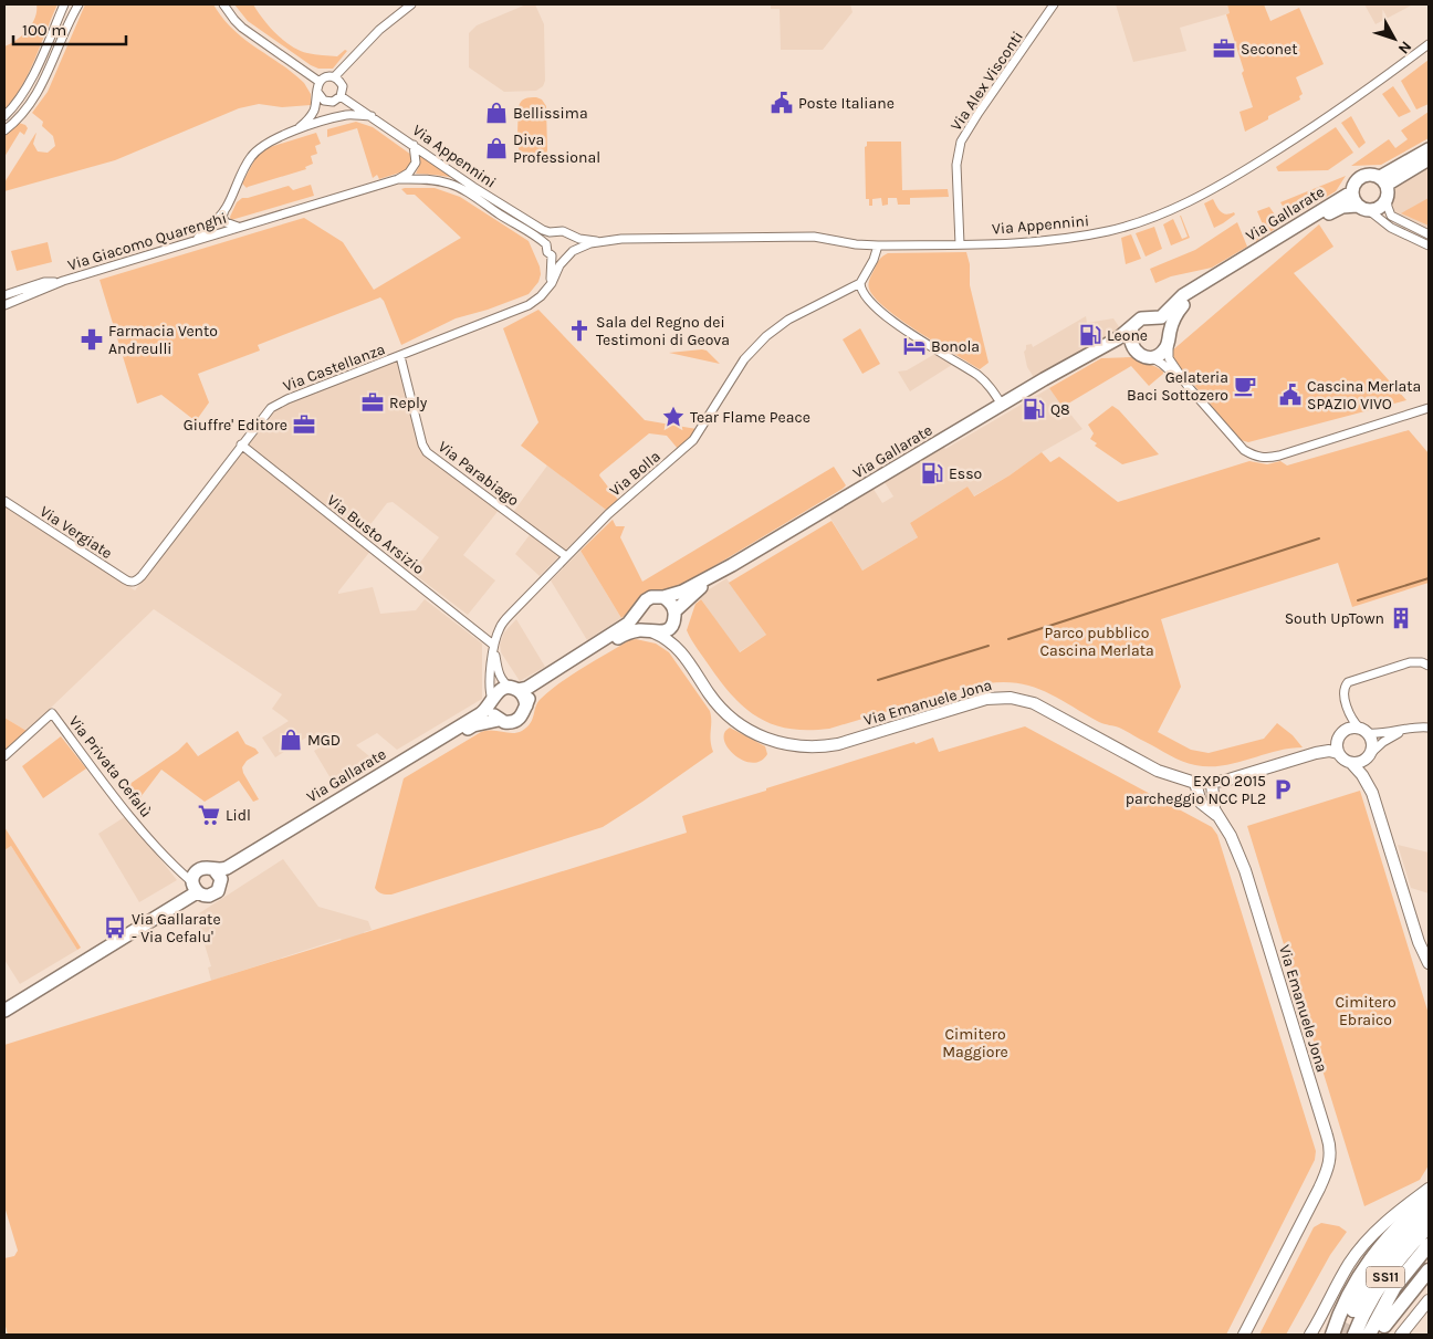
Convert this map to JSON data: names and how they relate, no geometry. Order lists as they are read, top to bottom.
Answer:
{
  "streets": {
    "highway": ["SS11"],
    "main road": ["Via Gallarate"],
    "street": [
      "Via Alex Visconti",
      "Via Appennini",
      "Via Giacomo Quarenghi",
      "Via Castellanza",
      "Via Parabiago",
      "Via Bolla",
      "Via Vergiate",
      "Via Busto Arsizio",
      "Via Emanuele Jona",
      "Via Privata Cefalù"
    ]
  },
  "crossings": [
    ["Via Alex Visconti", "Via Appennini"],
    ["Via Appennini", "Via Giacomo Quarenghi"],
    ["Via Appennini", "Via Castellanza"],
    ["Via Gallarate", "Via Bolla"],
    ["Via Gallarate", "Via Emanuele Jona"],
    ["Via Gallarate", "Via Privata Cefalù"],
    ["Via Castellanza", "Via Parabiago"],
    ["Via Castellanza", "Via Vergiate"],
    ["Via Castellanza", "Via Busto Arsizio"],
    ["Via Parabiago", "Via Bolla"],
    ["Via Bolla", "Via Busto Arsizio"]
  ],
  "parks": ["Parco pubblico Cascina Merlata", "Cimitero Ebraico", "Cimitero Maggiore"],
  "places": {
    "office": ["Seconet", "Reply", "Giuffre' Editore"],
    "public building": ["Poste Italiane", "Cascina Merlata SPAZIO VIVO"],
    "shop": ["Bellissima", "Diva Professional", "MGD"],
    "church": ["Sala del Regno dei Testimoni di Geova"],
    "fuel station": ["Leone", "Q8", "Esso"],
    "pharmacy": ["Farmacia Vento Andreulli"],
    "hotel": ["Bonola"],
    "cafe": ["Gelateria Baci Sottozero"],
    "place": ["Tear Flame Peace"],
    "building": ["South UpTown"],
    "parking": ["EXPO 2015 parcheggio NCC PL2"],
    "supermarket": ["Lidl"],
    "bus stop": ["Via Gallarate - Via Cefalu'"]
  },
  "scale_bar": "100 m",
  "north": "bottom right"
}
